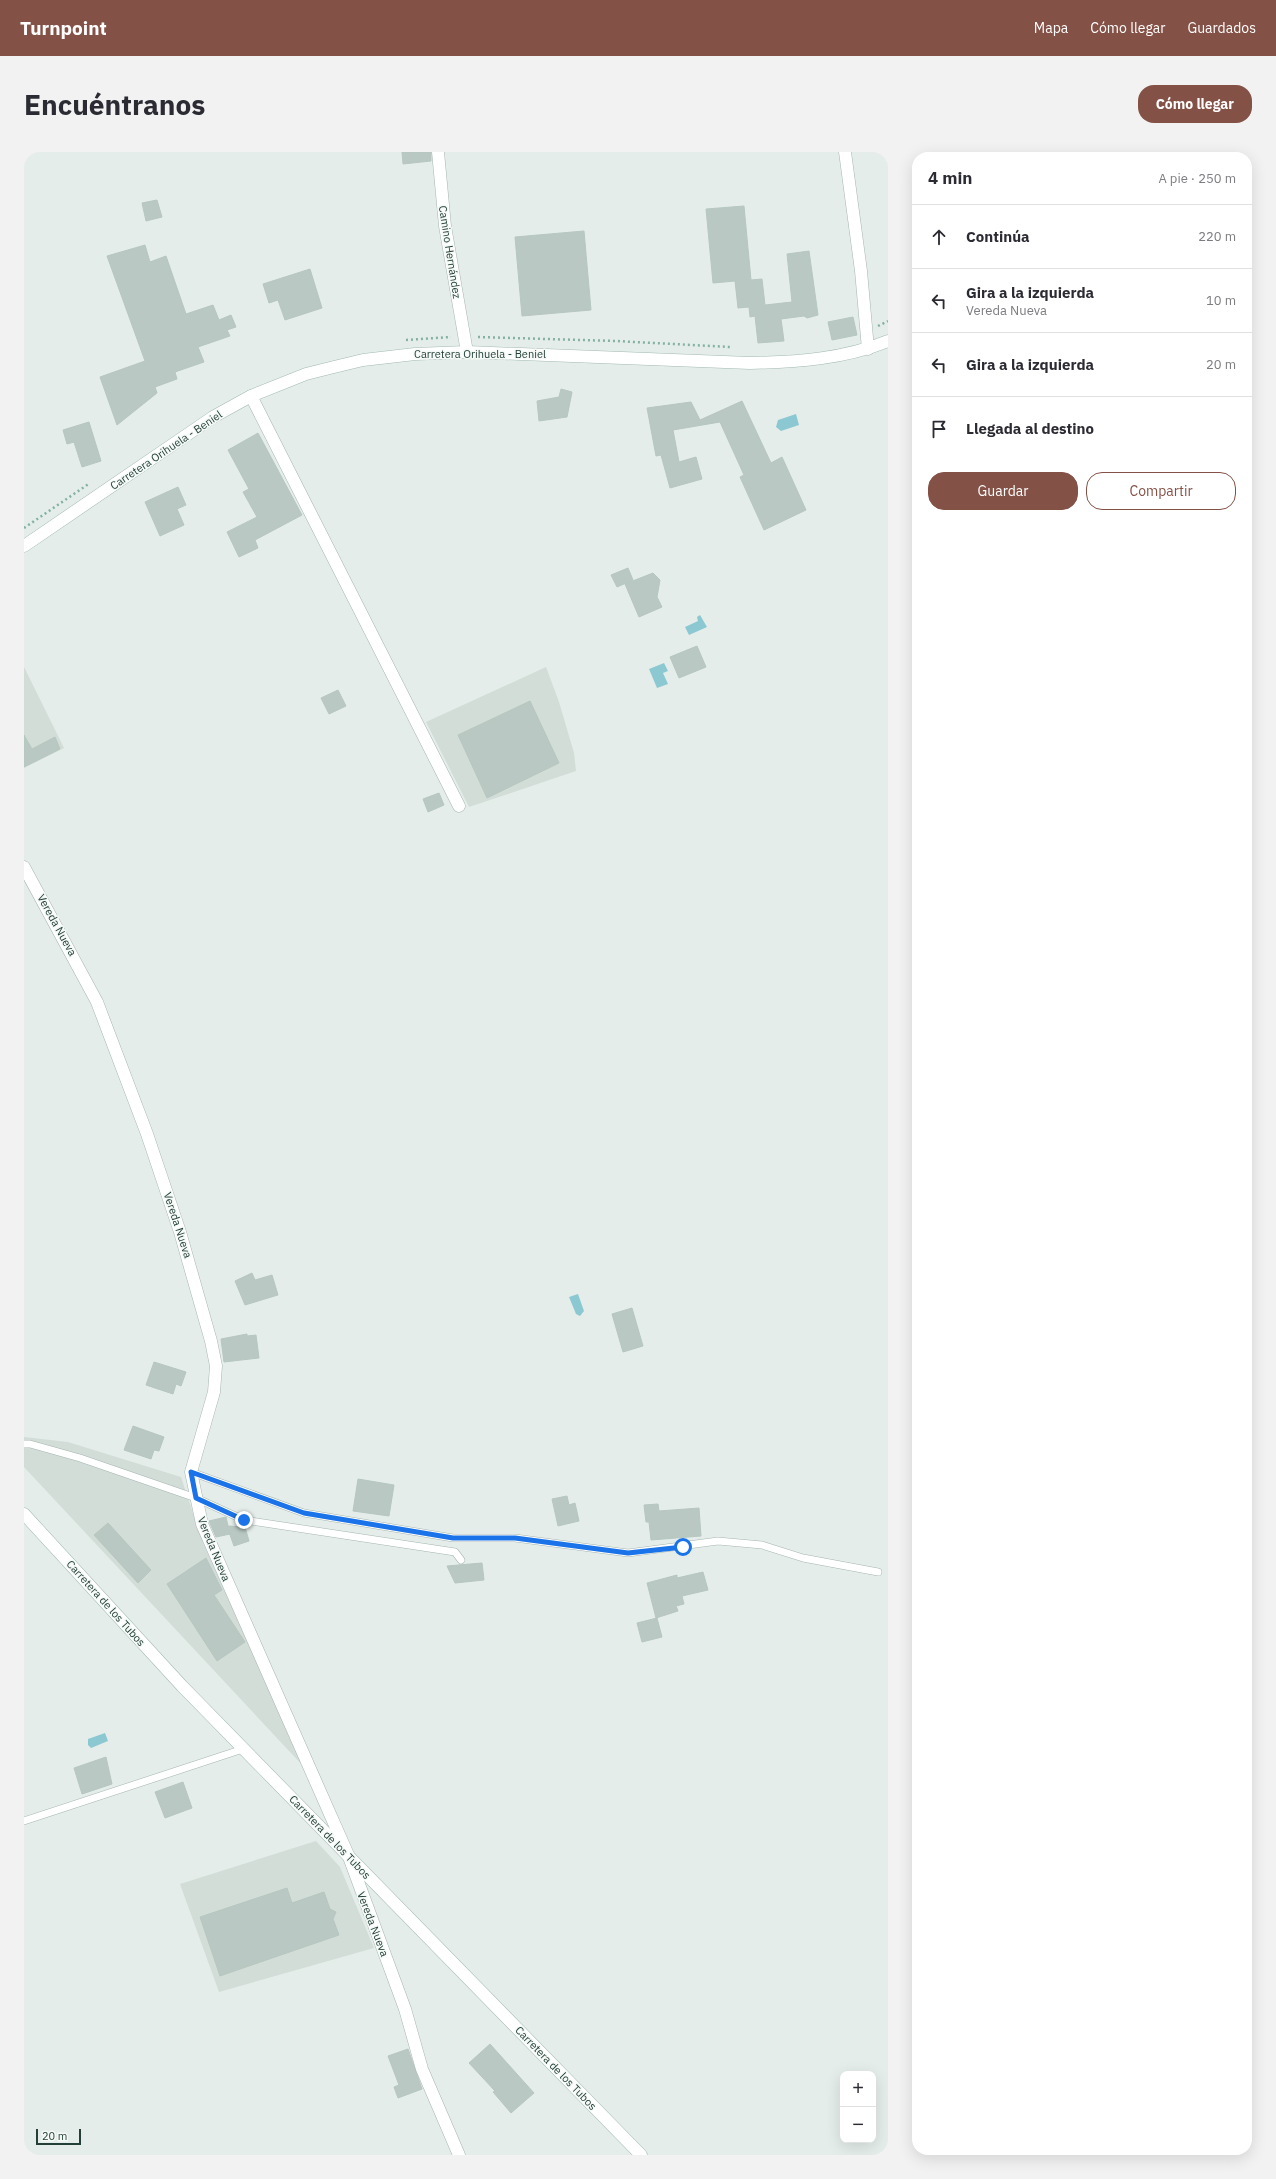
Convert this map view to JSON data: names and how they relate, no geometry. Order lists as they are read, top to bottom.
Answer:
{
  "streets": {
    "street": [
      "Camino Hernández",
      "Carretera Orihuela - Beniel",
      "Vereda Nueva",
      "Carretera de los Tubos"
    ]
  },
  "crossings": [
    ["Camino Hernández", "Carretera Orihuela - Beniel"],
    ["Vereda Nueva", "Carretera de los Tubos"]
  ],
  "scale_bar": "20 m",
  "page": {
    "header": "Turnpoint",
    "nav": ["Mapa", "Cómo llegar", "Guardados"],
    "buttons": [
      "Cómo llegar",
      ["Guardar", "Compartir"]
    ],
    "title": "Encuéntranos",
    "heading": ["4 min", "A pie · 250 m"],
    "list": [
      ["Continúa", "220 m"],
      ["Gira a la izquierda", "Vereda Nueva", "10 m"],
      ["Gira a la izquierda", "20 m"],
      "Llegada al destino"
    ],
    "map_buttons": ["+", "−"],
    "scale": "20 m"
  }
}
